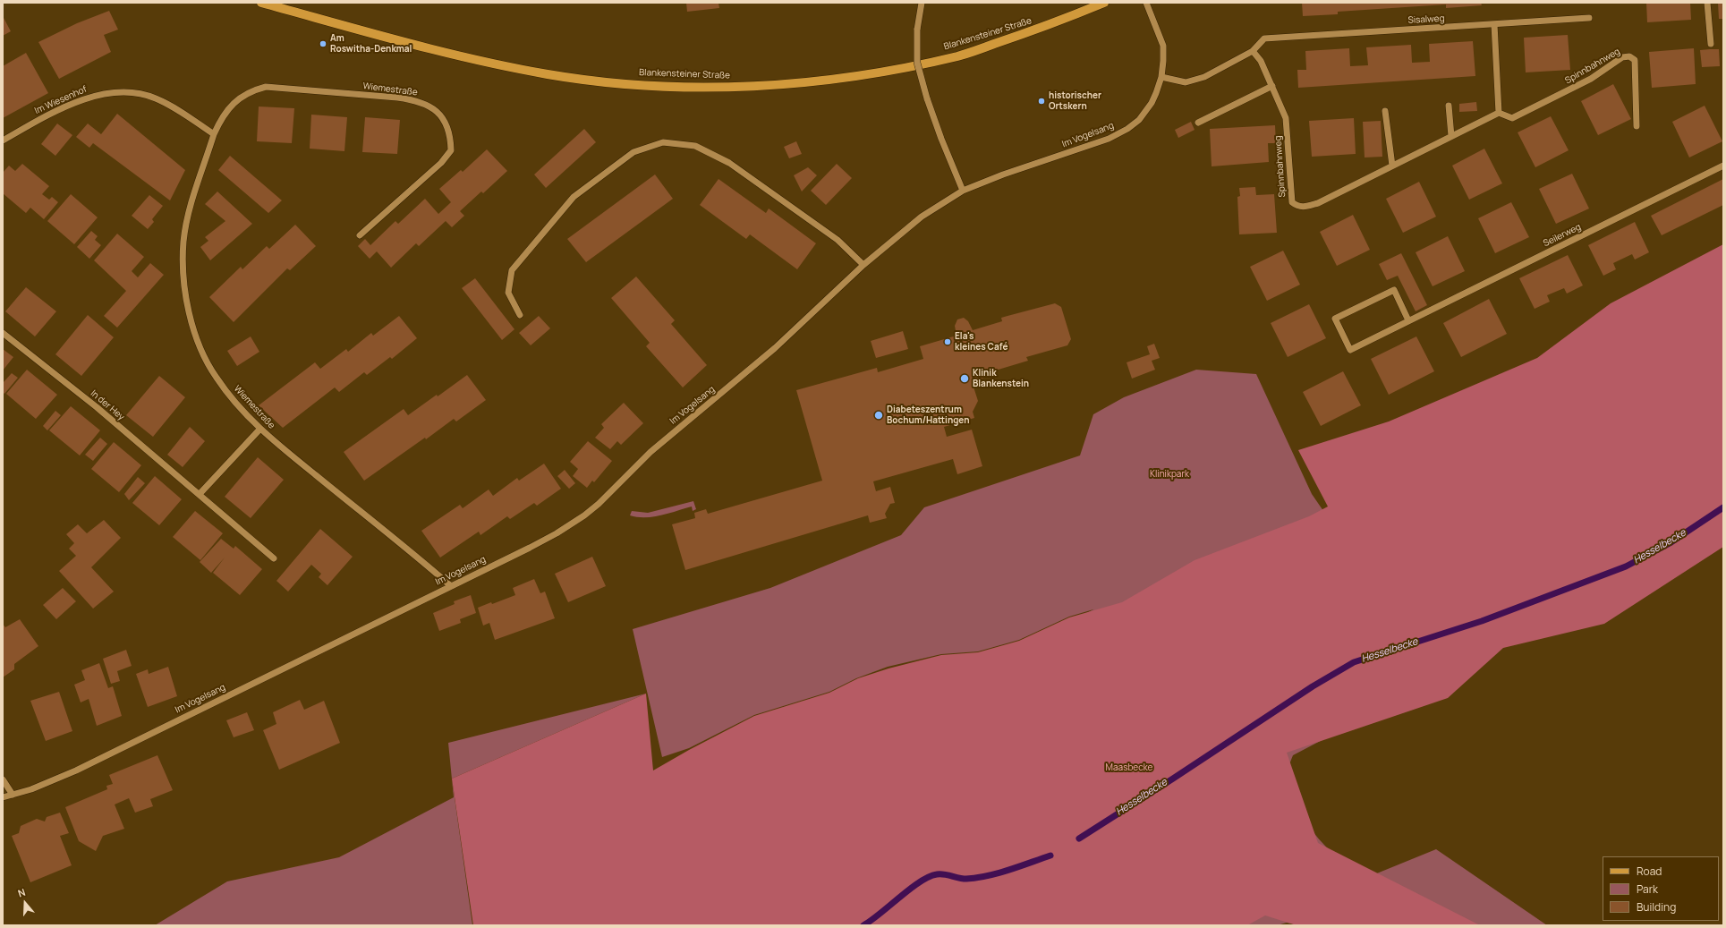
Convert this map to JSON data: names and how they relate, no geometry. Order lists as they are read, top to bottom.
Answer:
{
  "streets": {
    "main road": ["Blankensteiner Straße"],
    "street": [
      "Sisalweg",
      "Spinnbahnweg",
      "Wiemestraße",
      "Im Wiesenhof",
      "Im Vogelsang",
      "Seilerweg",
      "In der Hey"
    ]
  },
  "crossings": [
    ["Sisalweg", "Spinnbahnweg"],
    ["Wiemestraße", "Im Wiesenhof"],
    ["Wiemestraße", "Im Vogelsang"]
  ],
  "water": ["Hesselbecke"],
  "parks": ["Klinikpark", "Maasbecke"],
  "places": [
    "Am Roswitha-Denkmal",
    "historischer Ortskern",
    "Ela's kleines Café",
    "Klinik Blankenstein",
    "Diabeteszentrum Bochum/Hattingen"
  ],
  "legend": ["Road", "Park", "Building"],
  "north": "top"
}
